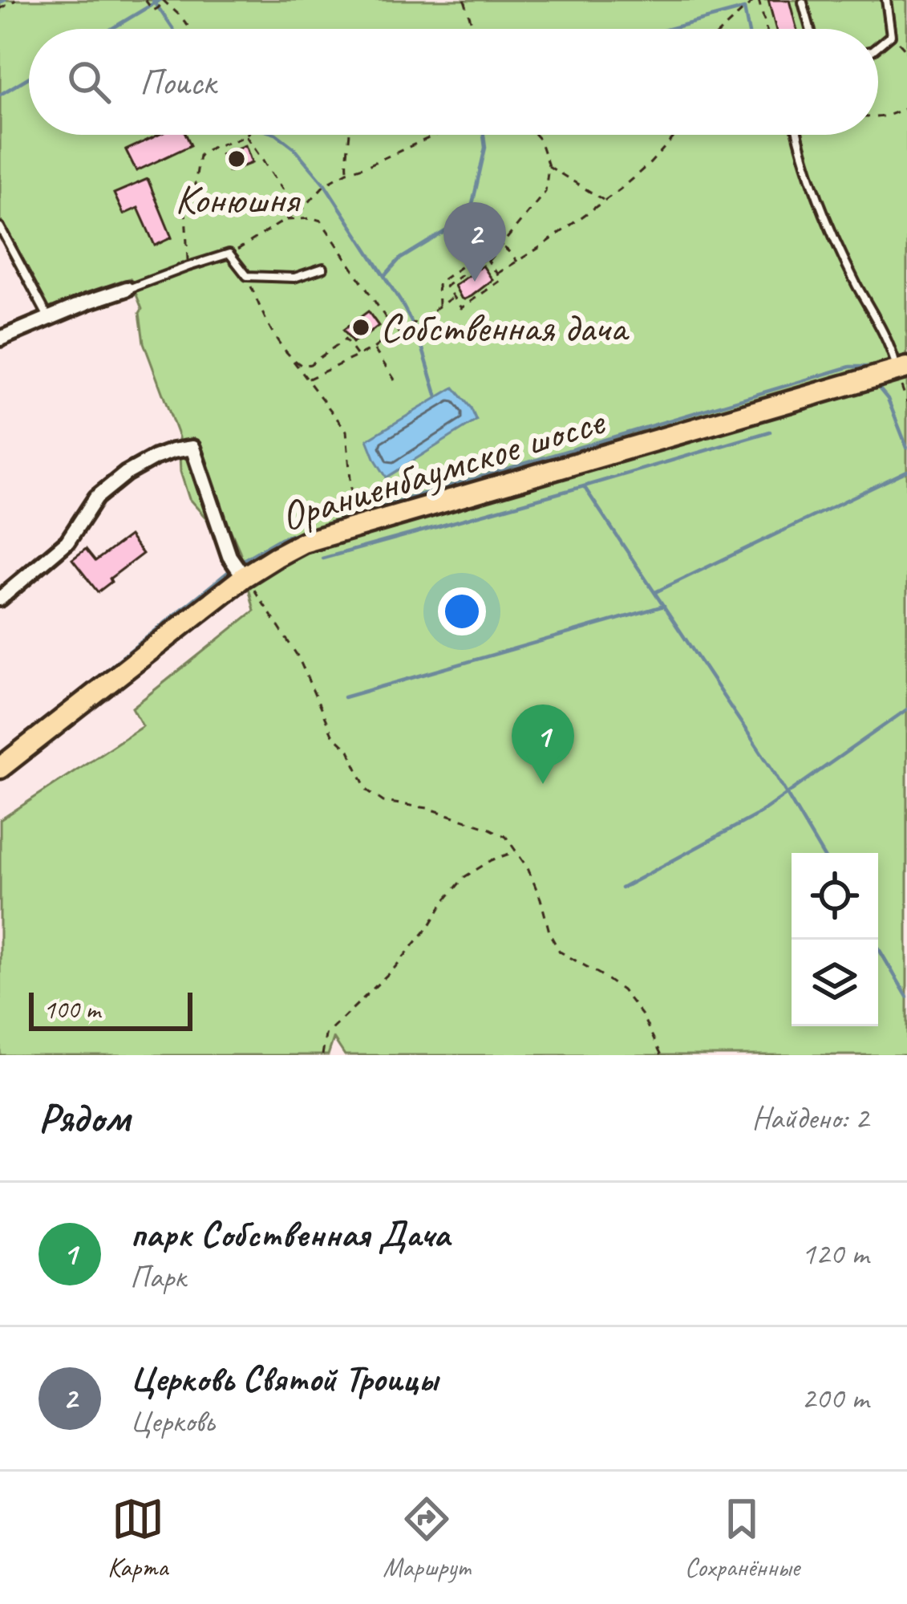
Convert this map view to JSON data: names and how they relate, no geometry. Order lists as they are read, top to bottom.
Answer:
{
  "streets": {
    "main road": ["Ораниенбаумское шоссе"]
  },
  "places": ["Конюшня", "Собственная дача"],
  "scale_bar": "100 m",
  "page": {
    "search": "Поиск",
    "pins": ["2", "1"],
    "scale": "100 m",
    "heading": ["Рядом", "Найдено: 2"],
    "list": [
      {
        "mark": "1",
        "name": "парк Собственная Дача",
        "note": "Парк",
        "value": "120 m"
      },
      {
        "mark": "2",
        "name": "Церковь Святой Троицы",
        "note": "Церковь",
        "value": "200 m"
      }
    ],
    "nav": ["Карта", "Маршрут", "Сохранённые"]
  }
}
